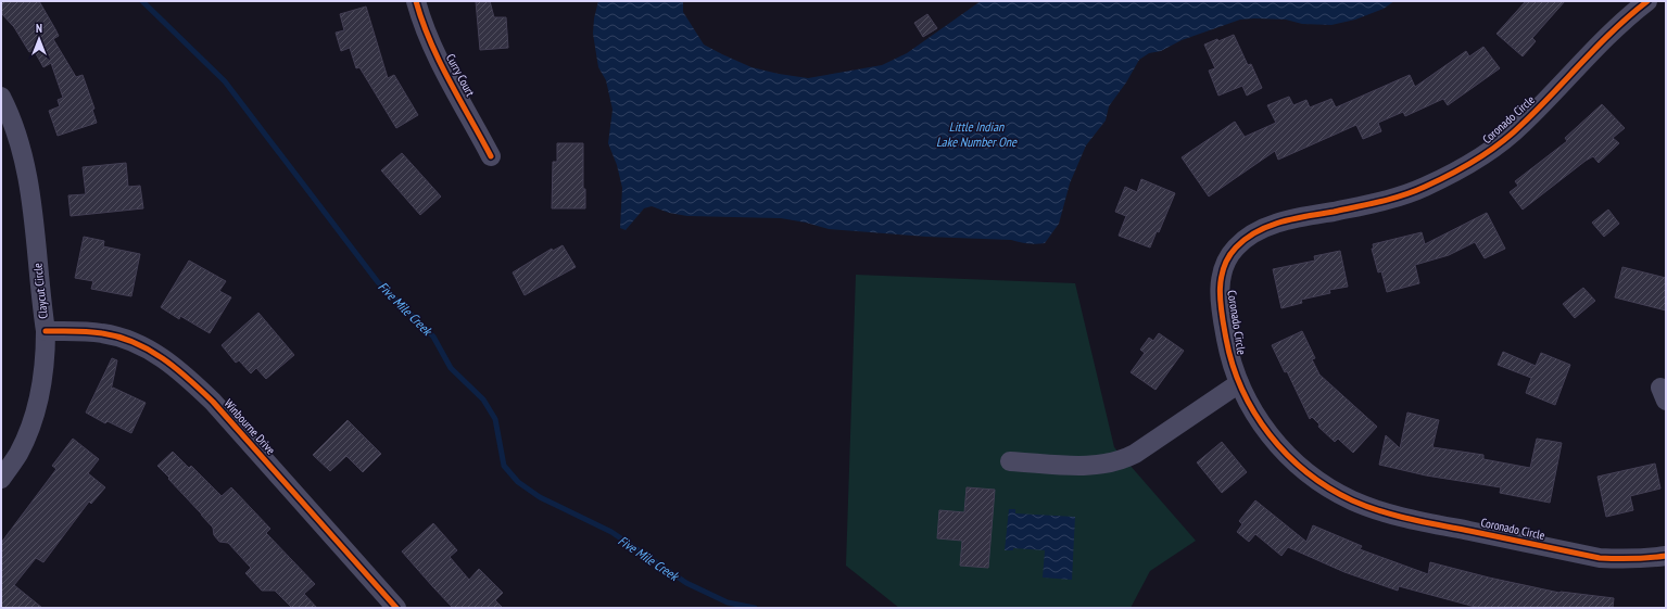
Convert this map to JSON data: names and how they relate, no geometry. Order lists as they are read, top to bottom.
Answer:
{
  "streets": {
    "street": [
      "Curry Court",
      "Coronado Circle",
      "Claycut Circle",
      "Winbourne Drive"
    ]
  },
  "crossings": [
    ["Claycut Circle", "Winbourne Drive"]
  ],
  "water": ["Little Indian Lake Number One", "Five Mile Creek"],
  "north": "top"
}
